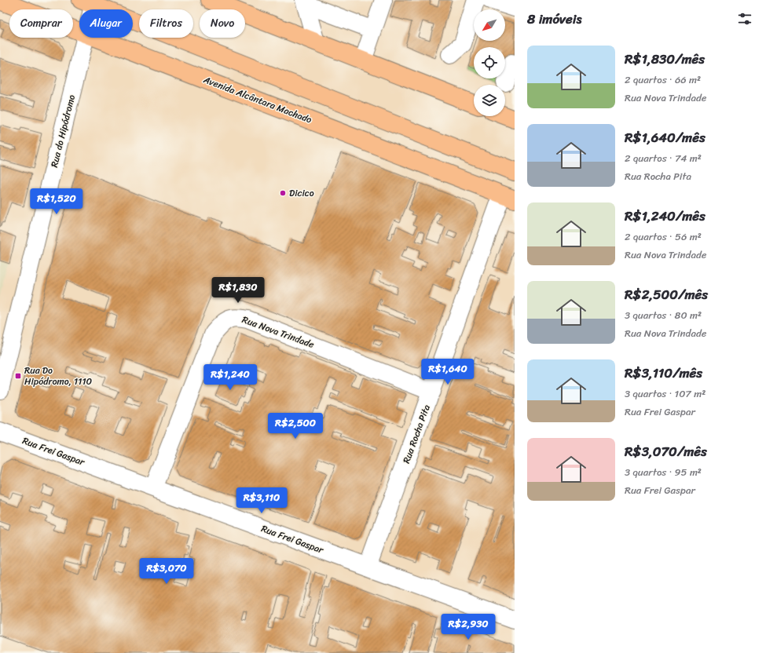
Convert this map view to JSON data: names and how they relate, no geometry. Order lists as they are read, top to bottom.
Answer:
{
  "streets": {
    "main road": ["Avenida Alcântara Machado"],
    "street": [
      "Rua do Hipódromo",
      "Rua Nova Trindade",
      "Rua Rocha Pita",
      "Rua Frei Gaspar"
    ]
  },
  "crossings": [
    ["Avenida Alcântara Machado", "Rua Rocha Pita"],
    ["Rua Nova Trindade", "Rua Rocha Pita"],
    ["Rua Nova Trindade", "Rua Frei Gaspar"],
    ["Rua Rocha Pita", "Rua Frei Gaspar"]
  ],
  "places": {
    "other": ["Dicico"],
    "transit": ["Rua Do Hipódromo, 1110"]
  },
  "north": "bottom left",
  "page": {
    "heading": "8 imóveis",
    "chip": [
      "Comprar",
      "Alugar",
      "Filtros",
      "Novo"
    ],
    "list": [
      {
        "name": "R$1,830/mês",
        "note": "2 quartos · 66 m² · Rua Nova Trindade"
      },
      {
        "name": "R$1,640/mês",
        "note": "2 quartos · 74 m² · Rua Rocha Pita"
      },
      {
        "name": "R$1,240/mês",
        "note": "2 quartos · 56 m² · Rua Nova Trindade"
      },
      {
        "name": "R$2,500/mês",
        "note": "3 quartos · 80 m² · Rua Nova Trindade"
      },
      {
        "name": "R$3,110/mês",
        "note": "3 quartos · 107 m² · Rua Frei Gaspar"
      },
      {
        "name": "R$3,070/mês",
        "note": "3 quartos · 95 m² · Rua Frei Gaspar"
      }
    ],
    "price": [
      "R$1,520",
      "R$1,830",
      "R$1,640",
      "R$1,240",
      "R$2,500",
      "R$3,110",
      "R$3,070",
      "R$2,930"
    ]
  }
}
